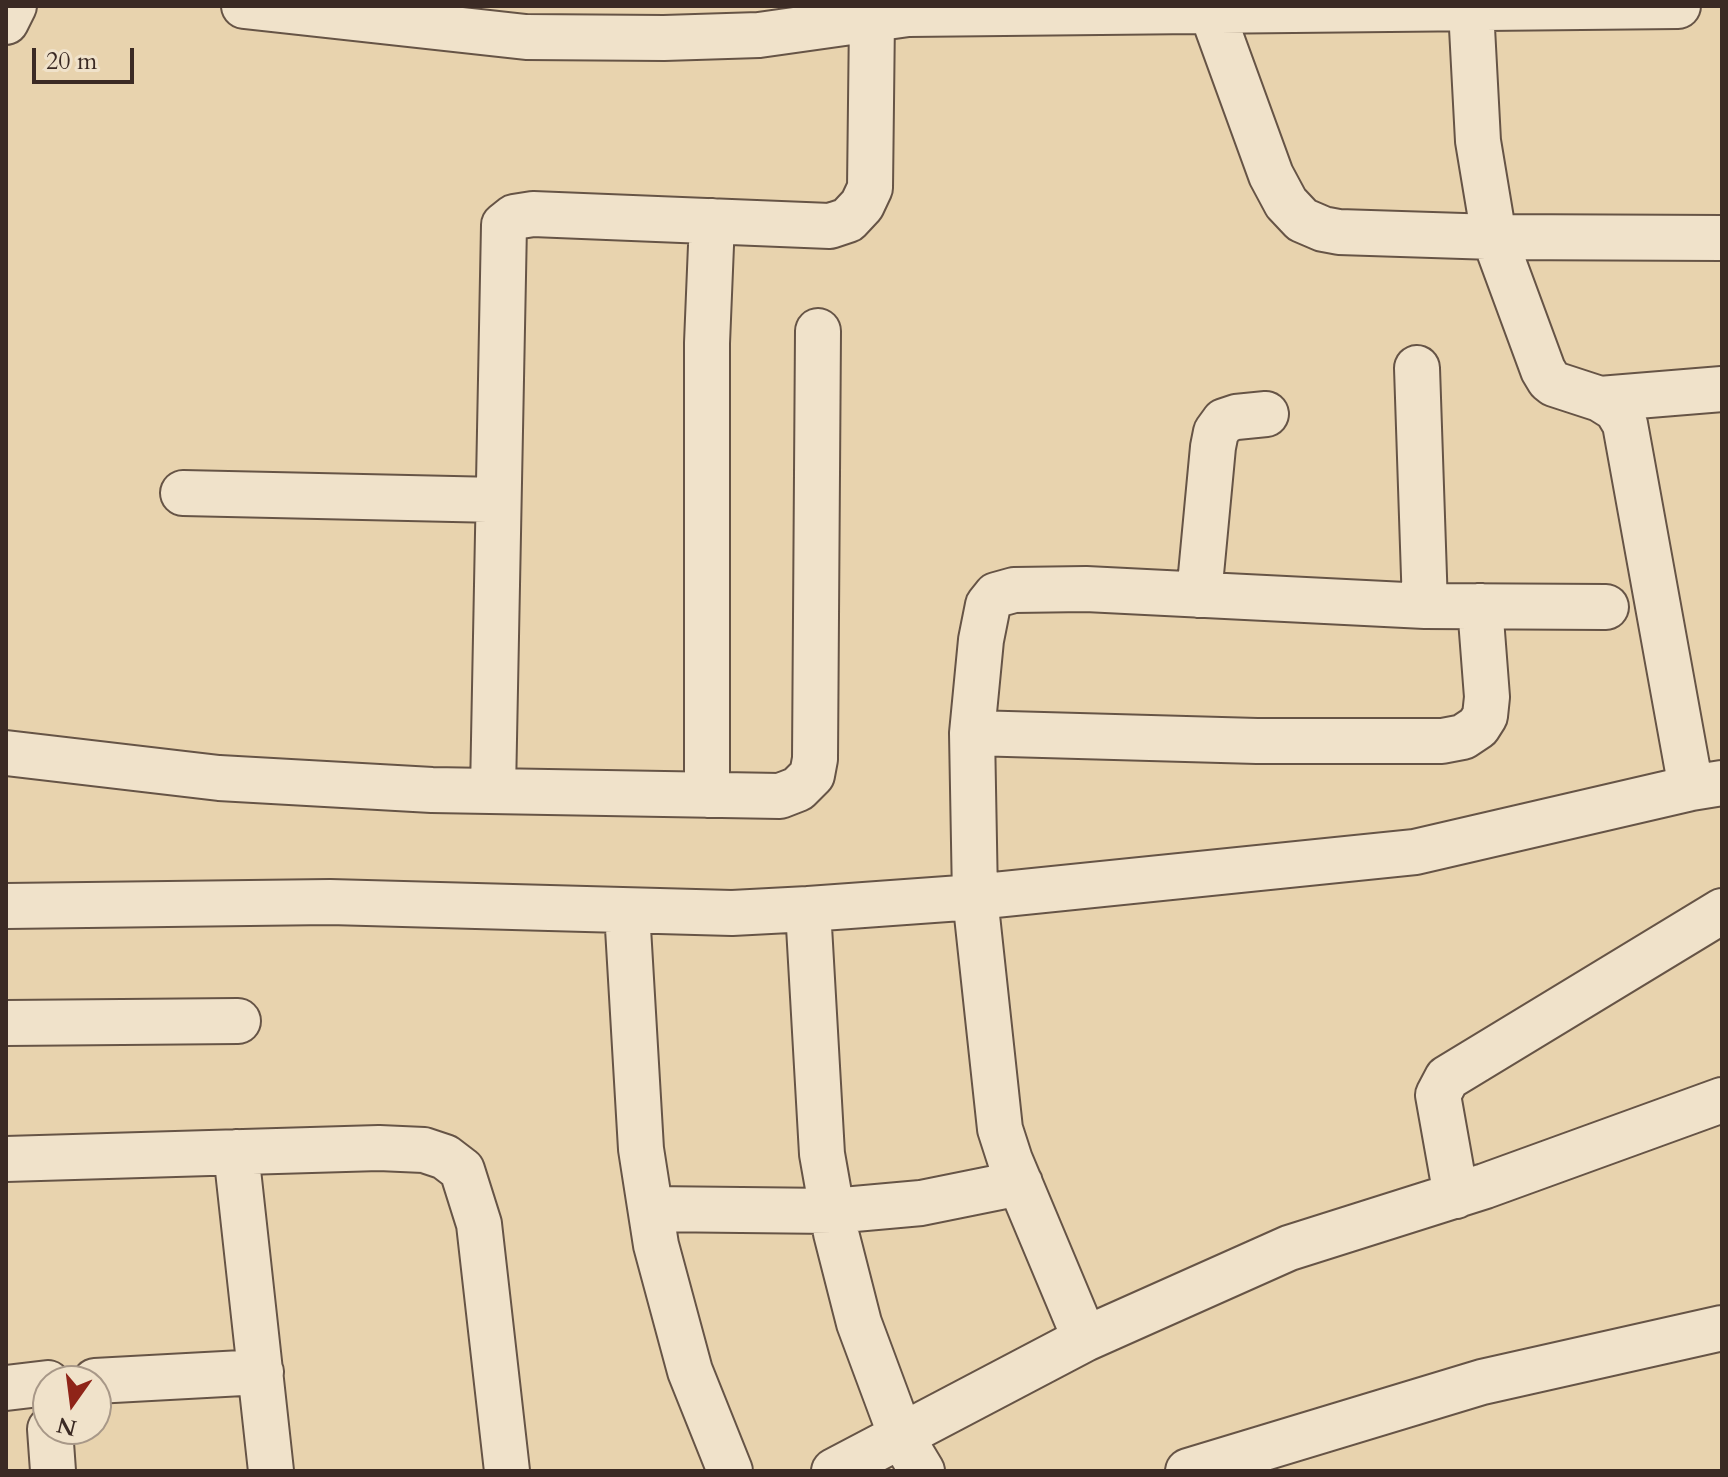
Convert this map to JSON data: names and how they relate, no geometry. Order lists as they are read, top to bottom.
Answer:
{
  "scale_bar": "20 m",
  "north": "bottom"
}
